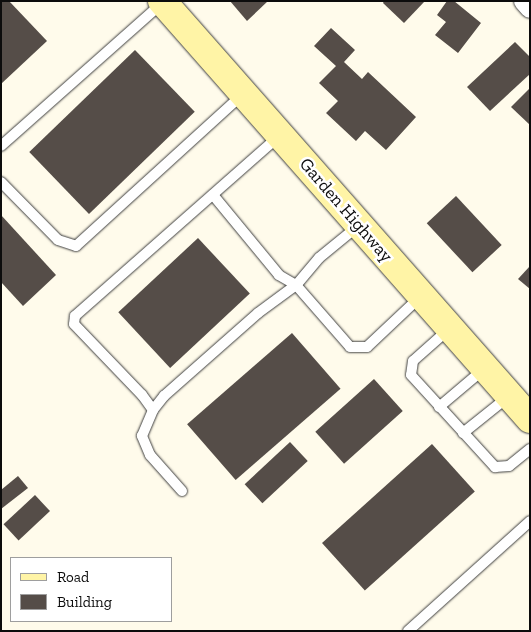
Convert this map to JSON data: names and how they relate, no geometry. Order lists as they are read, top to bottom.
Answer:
{
  "streets": {
    "main road": ["Garden Highway"]
  },
  "legend": ["Road", "Building"]
}
